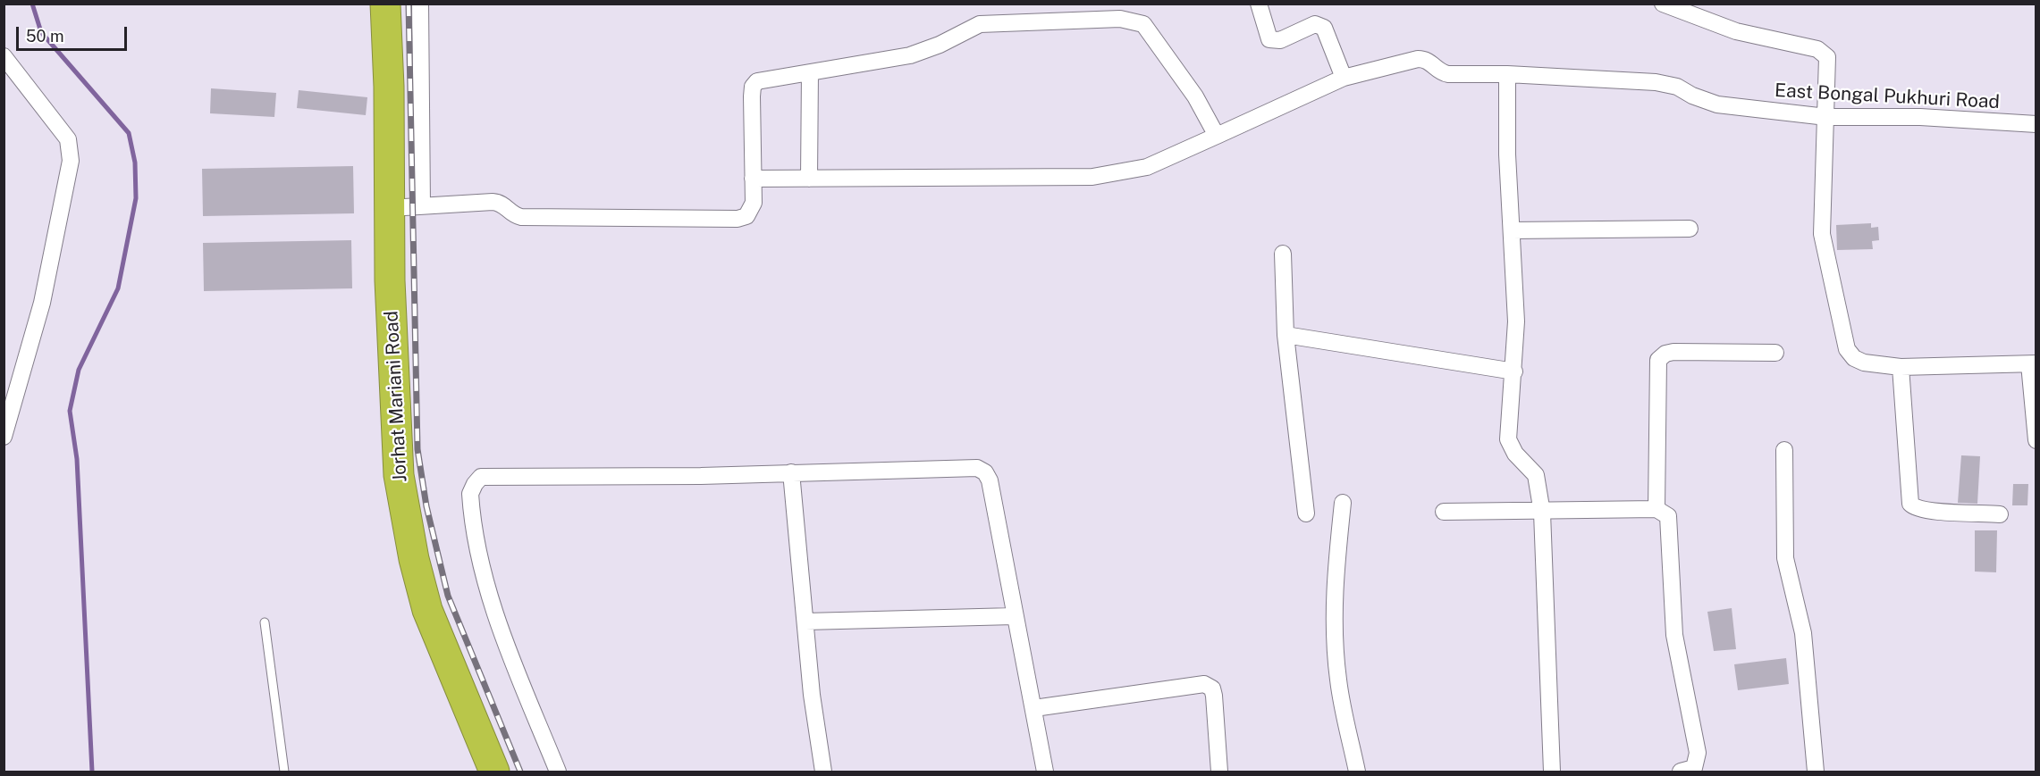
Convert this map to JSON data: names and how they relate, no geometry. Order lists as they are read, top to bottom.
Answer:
{
  "streets": {
    "highway": ["Jorhat Mariani Road"],
    "street": ["East Bongal Pukhuri Road"]
  },
  "scale_bar": "50 m"
}
